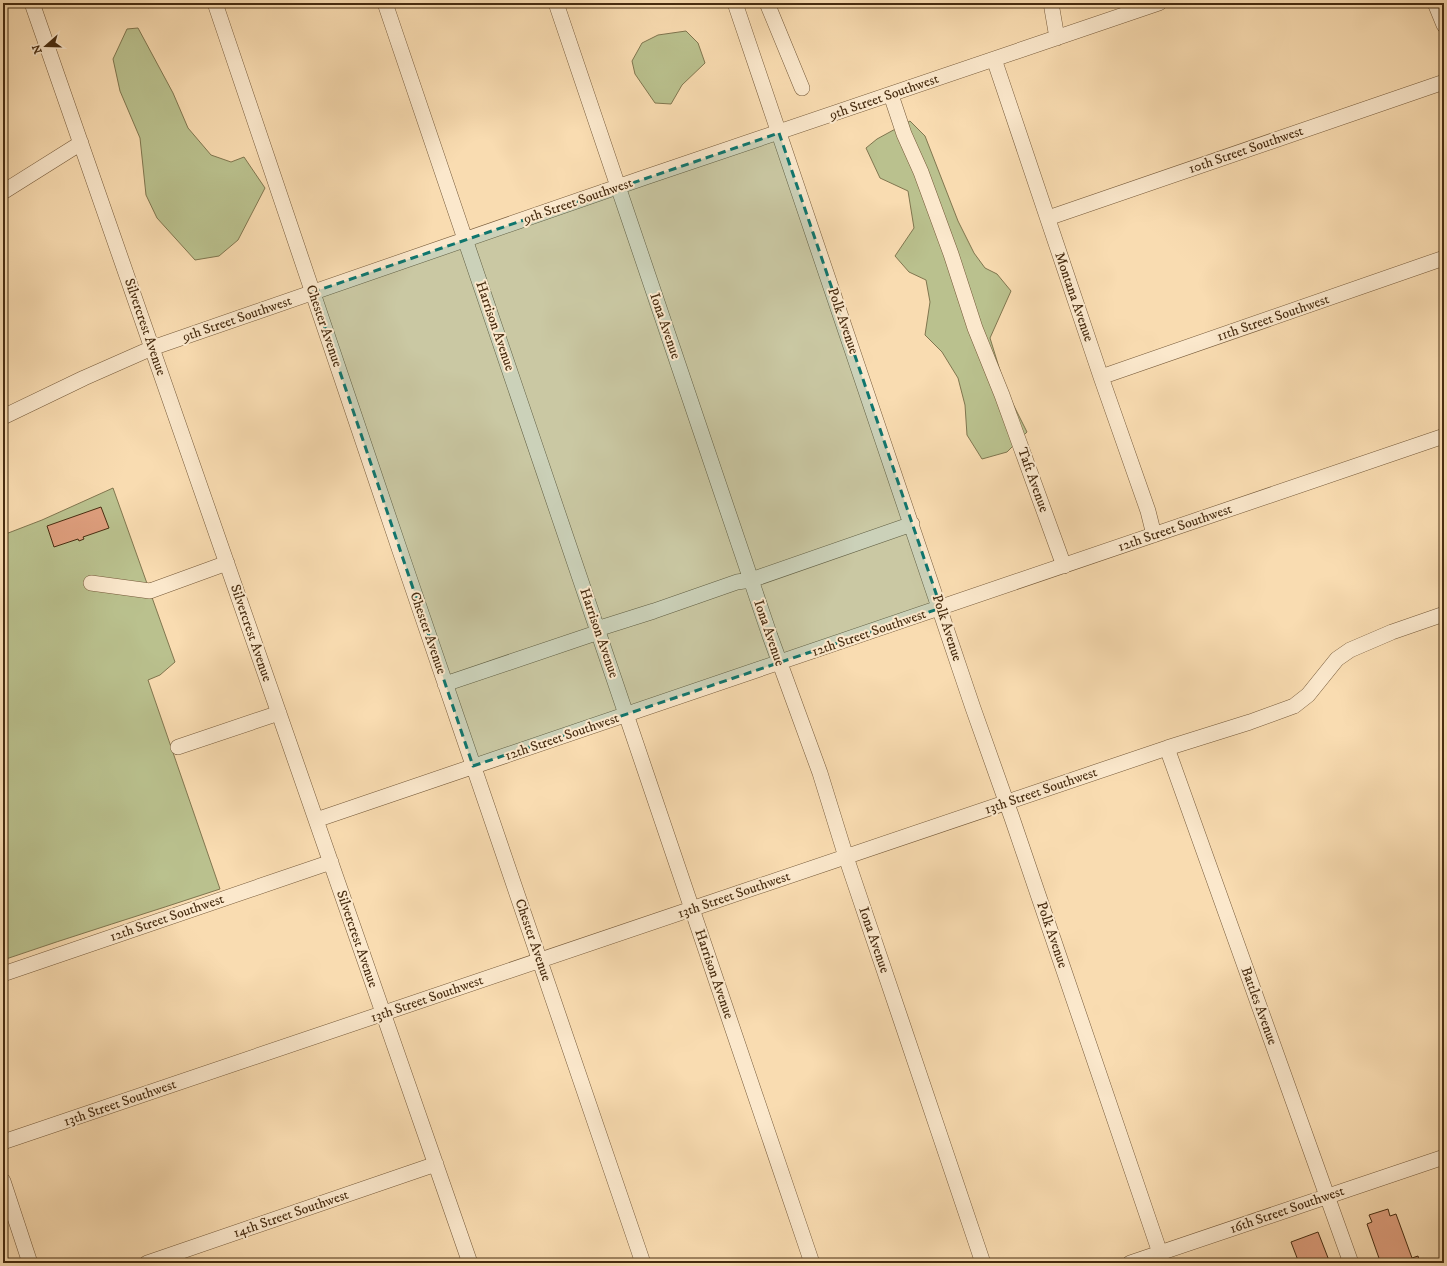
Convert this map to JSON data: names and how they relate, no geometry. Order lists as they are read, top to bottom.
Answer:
{
  "streets": {
    "street": [
      "9th Street Southwest",
      "10th Street Southwest",
      "Montana Avenue",
      "11th Street Southwest",
      "Polk Avenue",
      "Chester Avenue",
      "Harrison Avenue",
      "Iona Avenue",
      "Silvercrest Avenue",
      "Taft Avenue",
      "12th Street Southwest",
      "13th Street Southwest",
      "Battles Avenue",
      "16th Street Southwest",
      "14th Street Southwest"
    ]
  },
  "crossings": [
    ["9th Street Southwest", "Montana Avenue"],
    ["9th Street Southwest", "Polk Avenue"],
    ["9th Street Southwest", "Chester Avenue"],
    ["9th Street Southwest", "Harrison Avenue"],
    ["9th Street Southwest", "Iona Avenue"],
    ["9th Street Southwest", "Silvercrest Avenue"],
    ["9th Street Southwest", "Taft Avenue"],
    ["10th Street Southwest", "Montana Avenue"],
    ["Montana Avenue", "11th Street Southwest"],
    ["Montana Avenue", "12th Street Southwest"],
    ["Polk Avenue", "12th Street Southwest"],
    ["Polk Avenue", "13th Street Southwest"],
    ["Polk Avenue", "16th Street Southwest"],
    ["Chester Avenue", "12th Street Southwest"],
    ["Chester Avenue", "13th Street Southwest"],
    ["Harrison Avenue", "12th Street Southwest"],
    ["Harrison Avenue", "13th Street Southwest"],
    ["Iona Avenue", "12th Street Southwest"],
    ["Iona Avenue", "13th Street Southwest"],
    ["Silvercrest Avenue", "12th Street Southwest"],
    ["Silvercrest Avenue", "13th Street Southwest"],
    ["Silvercrest Avenue", "14th Street Southwest"],
    ["Taft Avenue", "12th Street Southwest"],
    ["13th Street Southwest", "Battles Avenue"],
    ["Battles Avenue", "16th Street Southwest"]
  ],
  "north": "left"
}
